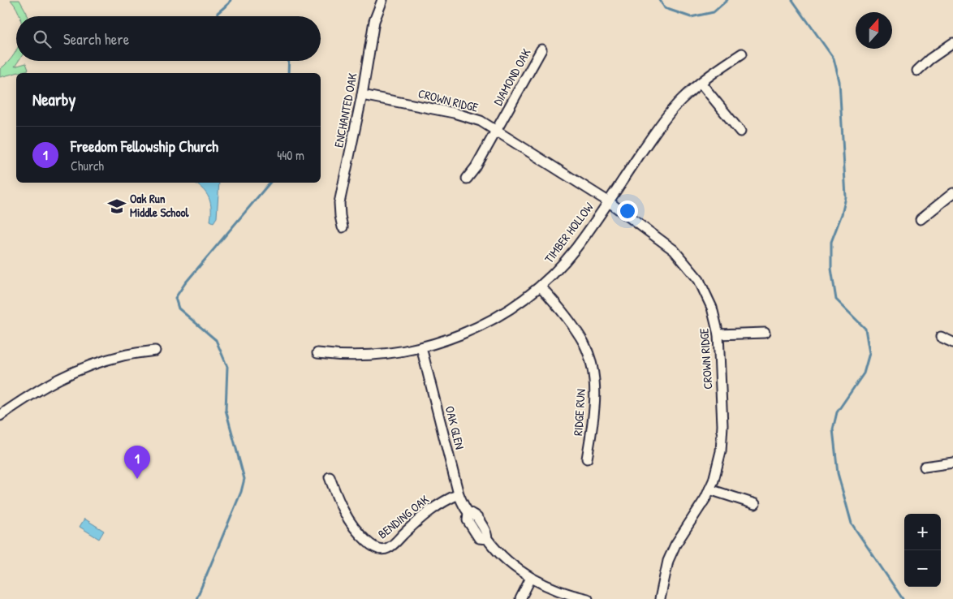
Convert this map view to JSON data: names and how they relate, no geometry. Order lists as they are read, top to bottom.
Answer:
{
  "streets": {
    "street": [
      "DIAMOND OAK",
      "CROWN RIDGE",
      "ENCHANTED OAK",
      "TIMBER HOLLOW",
      "RIDGE RUN",
      "OAK GLEN",
      "BENDING OAK"
    ]
  },
  "crossings": [
    ["DIAMOND OAK", "CROWN RIDGE"],
    ["CROWN RIDGE", "ENCHANTED OAK"],
    ["CROWN RIDGE", "TIMBER HOLLOW"],
    ["TIMBER HOLLOW", "RIDGE RUN"],
    ["TIMBER HOLLOW", "OAK GLEN"],
    ["OAK GLEN", "BENDING OAK"]
  ],
  "places": {
    "school or university": ["Oak Run Middle School"]
  },
  "north": "top",
  "page": {
    "search": "Search here",
    "heading": "Nearby",
    "list": [
      {
        "mark": "1",
        "name": "Freedom Fellowship Church",
        "note": "Church",
        "value": "440 m"
      }
    ],
    "pins": "1",
    "map_buttons": ["+", "−"]
  }
}
